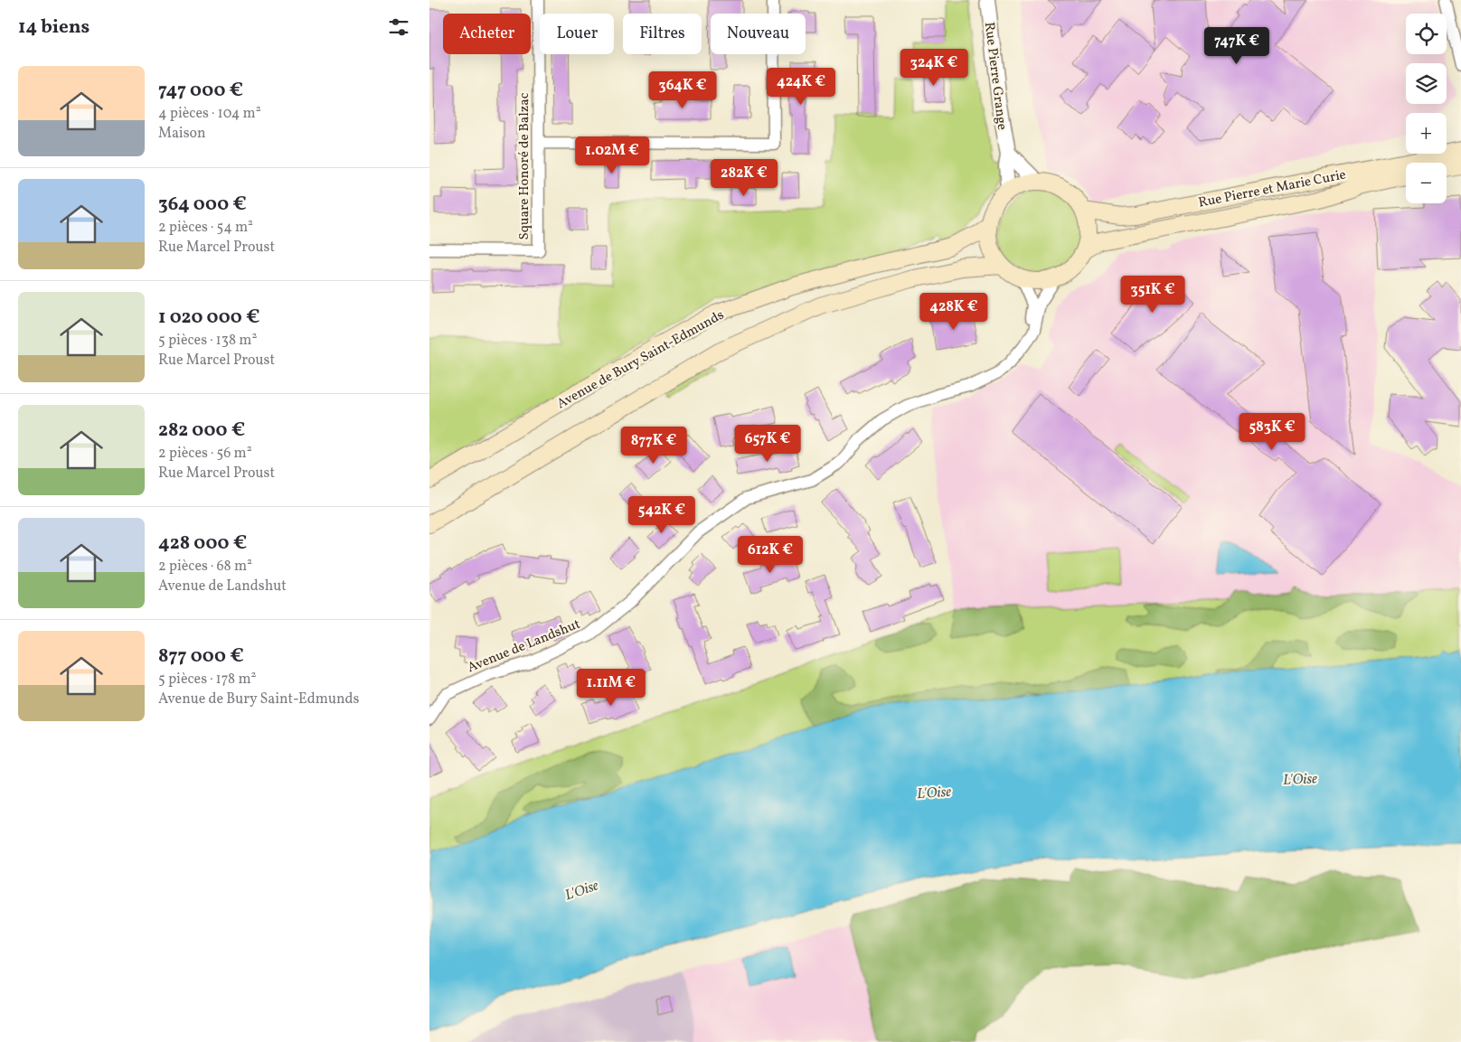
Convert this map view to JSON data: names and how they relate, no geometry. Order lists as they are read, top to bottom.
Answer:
{
  "streets": {
    "main road": ["Rue Pierre et Marie Curie", "Avenue de Bury Saint-Edmunds"],
    "street": ["Rue Pierre Grange", "Square Honoré de Balzac", "Avenue de Landshut"]
  },
  "crossings": [
    ["Rue Pierre Grange", "Rue Pierre et Marie Curie"],
    ["Rue Pierre Grange", "Avenue de Bury Saint-Edmunds"],
    ["Rue Pierre Grange", "Avenue de Landshut"],
    ["Rue Pierre et Marie Curie", "Avenue de Bury Saint-Edmunds"],
    ["Rue Pierre et Marie Curie", "Avenue de Landshut"],
    ["Avenue de Bury Saint-Edmunds", "Avenue de Landshut"]
  ],
  "water": ["L'Oise"],
  "page": {
    "heading": "14 biens",
    "map_buttons": ["+", "−"],
    "chip": [
      "Acheter",
      "Louer",
      "Filtres",
      "Nouveau"
    ],
    "price": [
      "747K €",
      "324K €",
      "424K €",
      "364K €",
      "1.02M €",
      "282K €",
      "351K €",
      "428K €",
      "583K €",
      "657K €",
      "877K €",
      "542K €",
      "612K €",
      "1.11M €"
    ],
    "list": [
      {
        "name": "747 000 €",
        "note": "4 pièces · 104 m² · Maison"
      },
      {
        "name": "364 000 €",
        "note": "2 pièces · 54 m² · Rue Marcel Proust"
      },
      {
        "name": "1 020 000 €",
        "note": "5 pièces · 138 m² · Rue Marcel Proust"
      },
      {
        "name": "282 000 €",
        "note": "2 pièces · 56 m² · Rue Marcel Proust"
      },
      {
        "name": "428 000 €",
        "note": "2 pièces · 68 m² · Avenue de Landshut"
      },
      {
        "name": "877 000 €",
        "note": "5 pièces · 178 m² · Avenue de Bury Saint-Edmunds"
      }
    ]
  }
}
